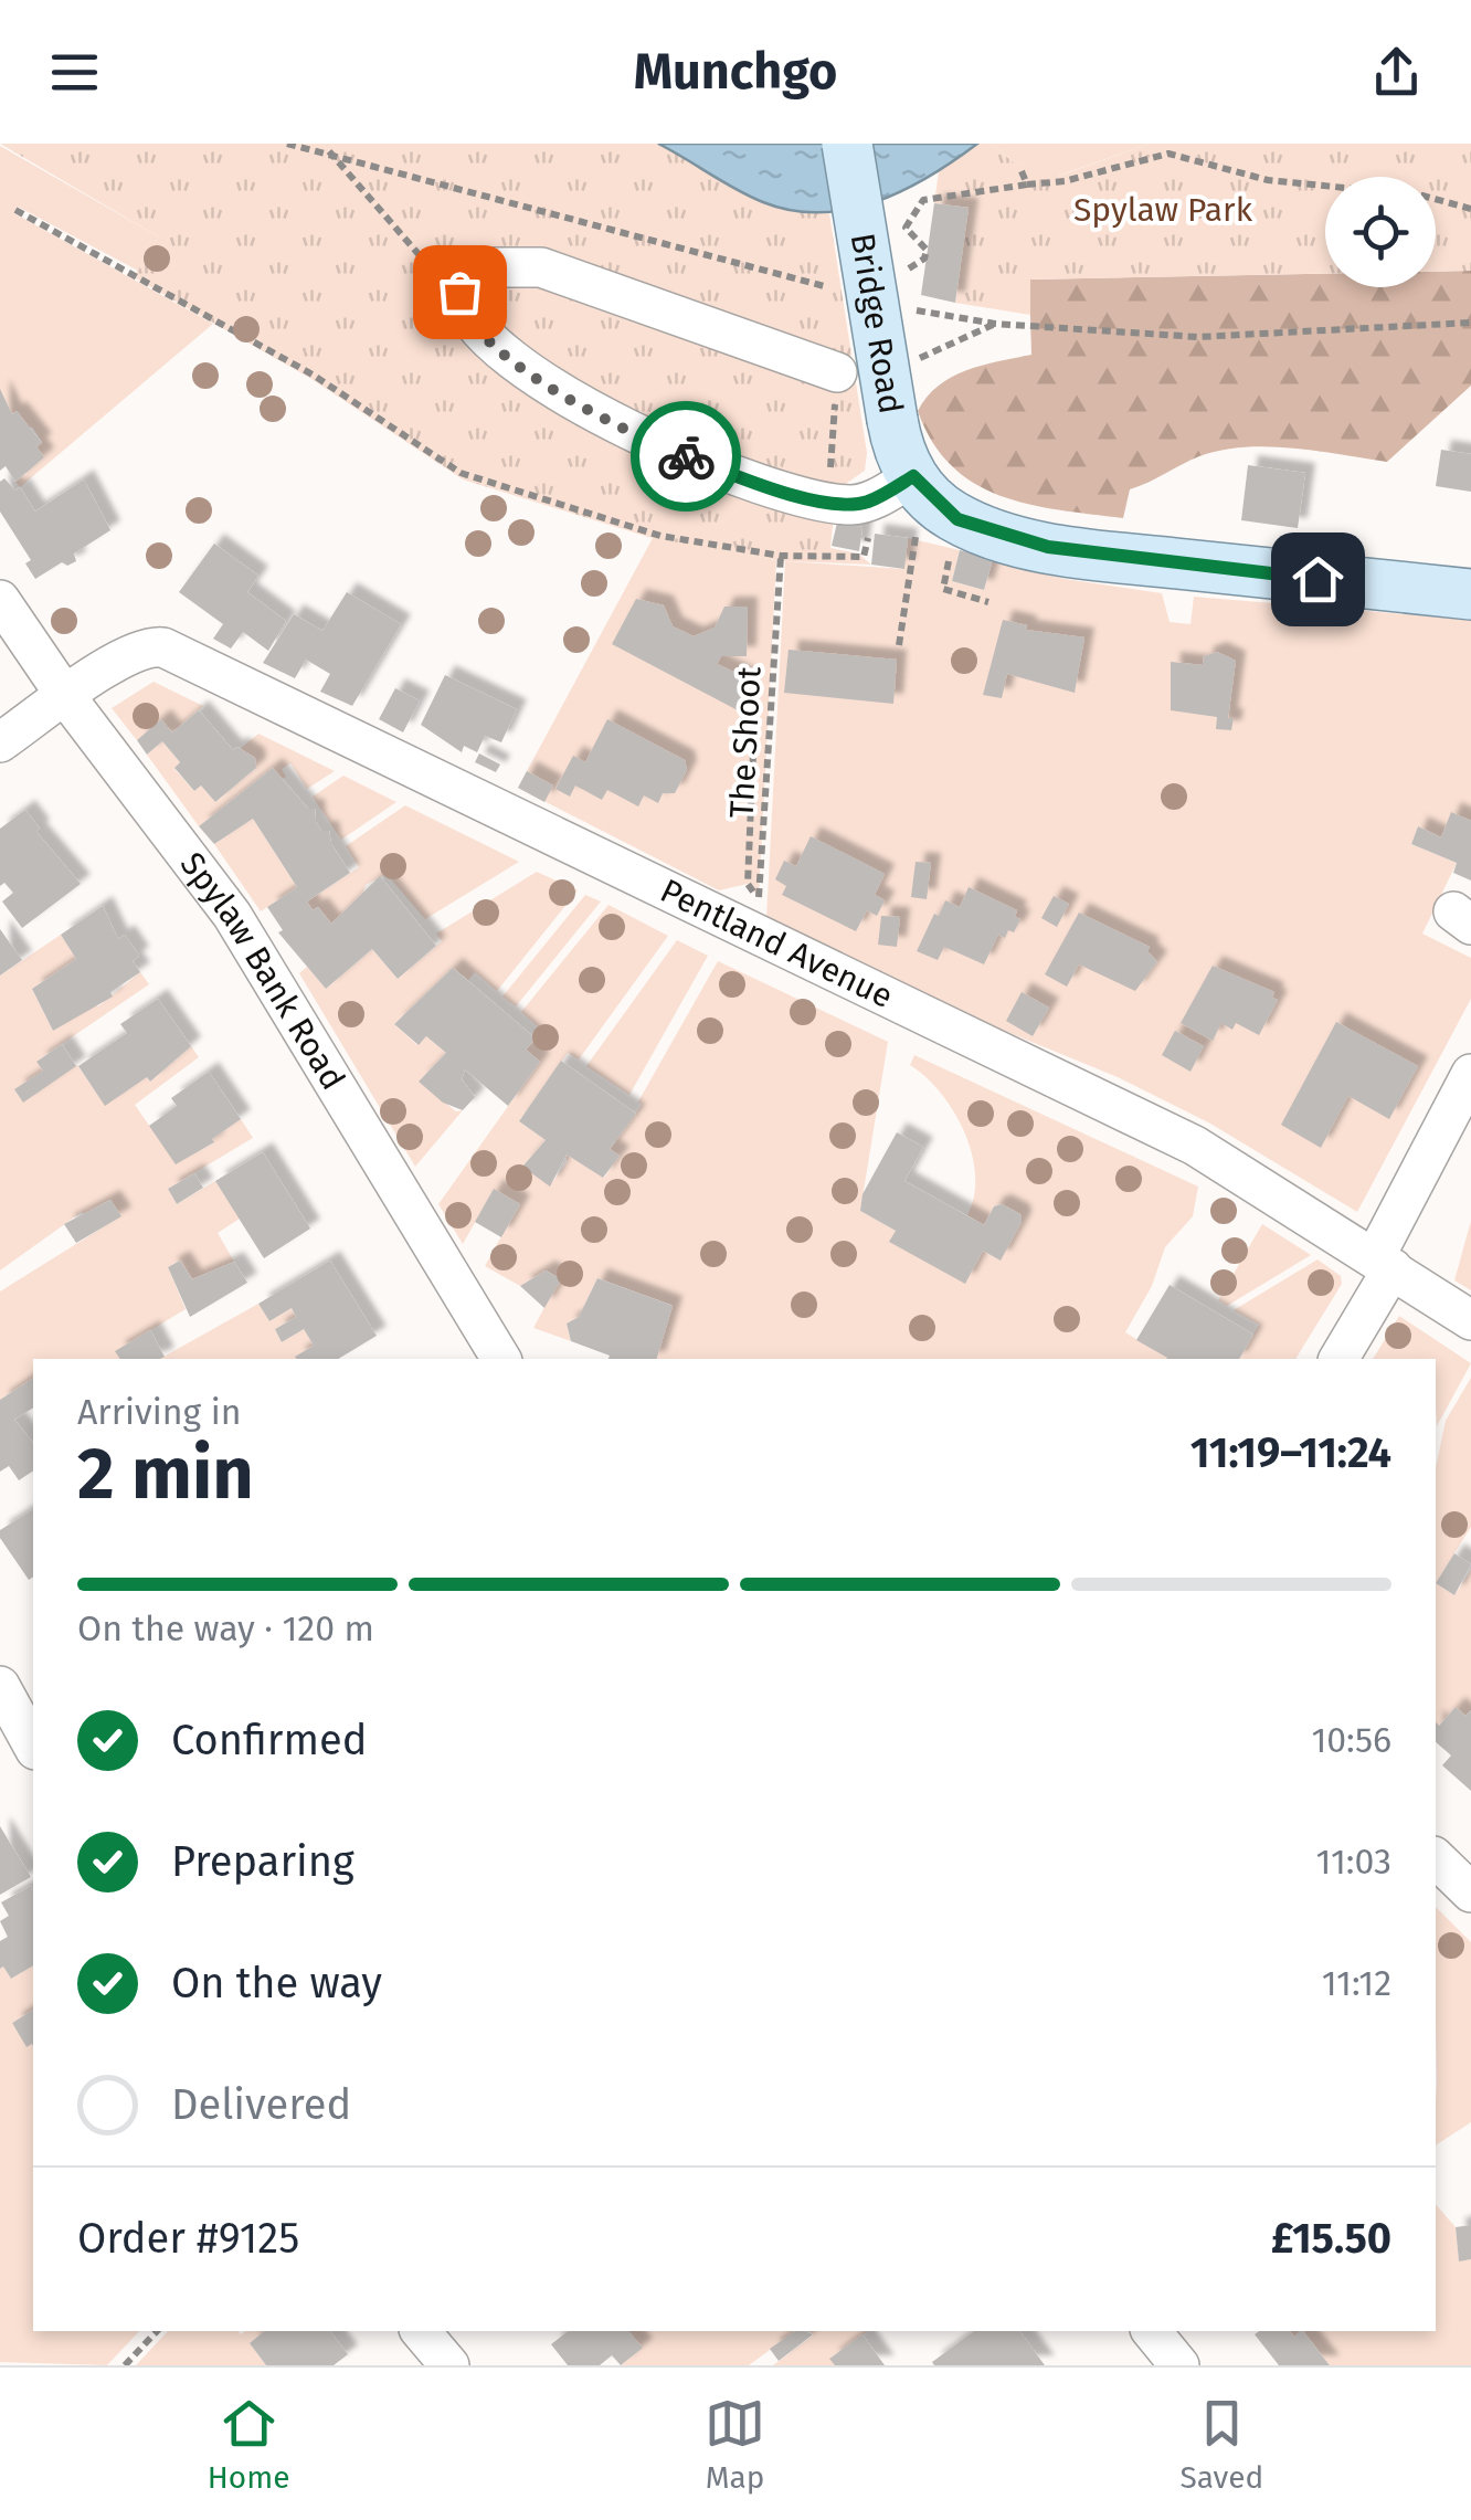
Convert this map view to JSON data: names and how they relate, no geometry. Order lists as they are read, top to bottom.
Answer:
{
  "streets": {
    "main road": ["Bridge Road"],
    "street": ["Pentland Avenue", "Spylaw Bank Road"],
    "path": ["The Shoot"]
  },
  "crossings": [
    ["The Shoot", "Pentland Avenue"],
    ["Pentland Avenue", "Spylaw Bank Road"]
  ],
  "parks": ["Spylaw Park"],
  "page": {
    "header": "Munchgo",
    "heading": ["2 min", "Arriving in", "11:19–11:24"],
    "panel": ["Order #9125", "£15.50"],
    "bar": "On the way · 120 m",
    "list": [
      ["Confirmed", "10:56"],
      ["Preparing", "11:03"],
      ["On the way", "11:12"],
      "Delivered"
    ],
    "tabs": ["Home", "Map", "Saved"]
  }
}
